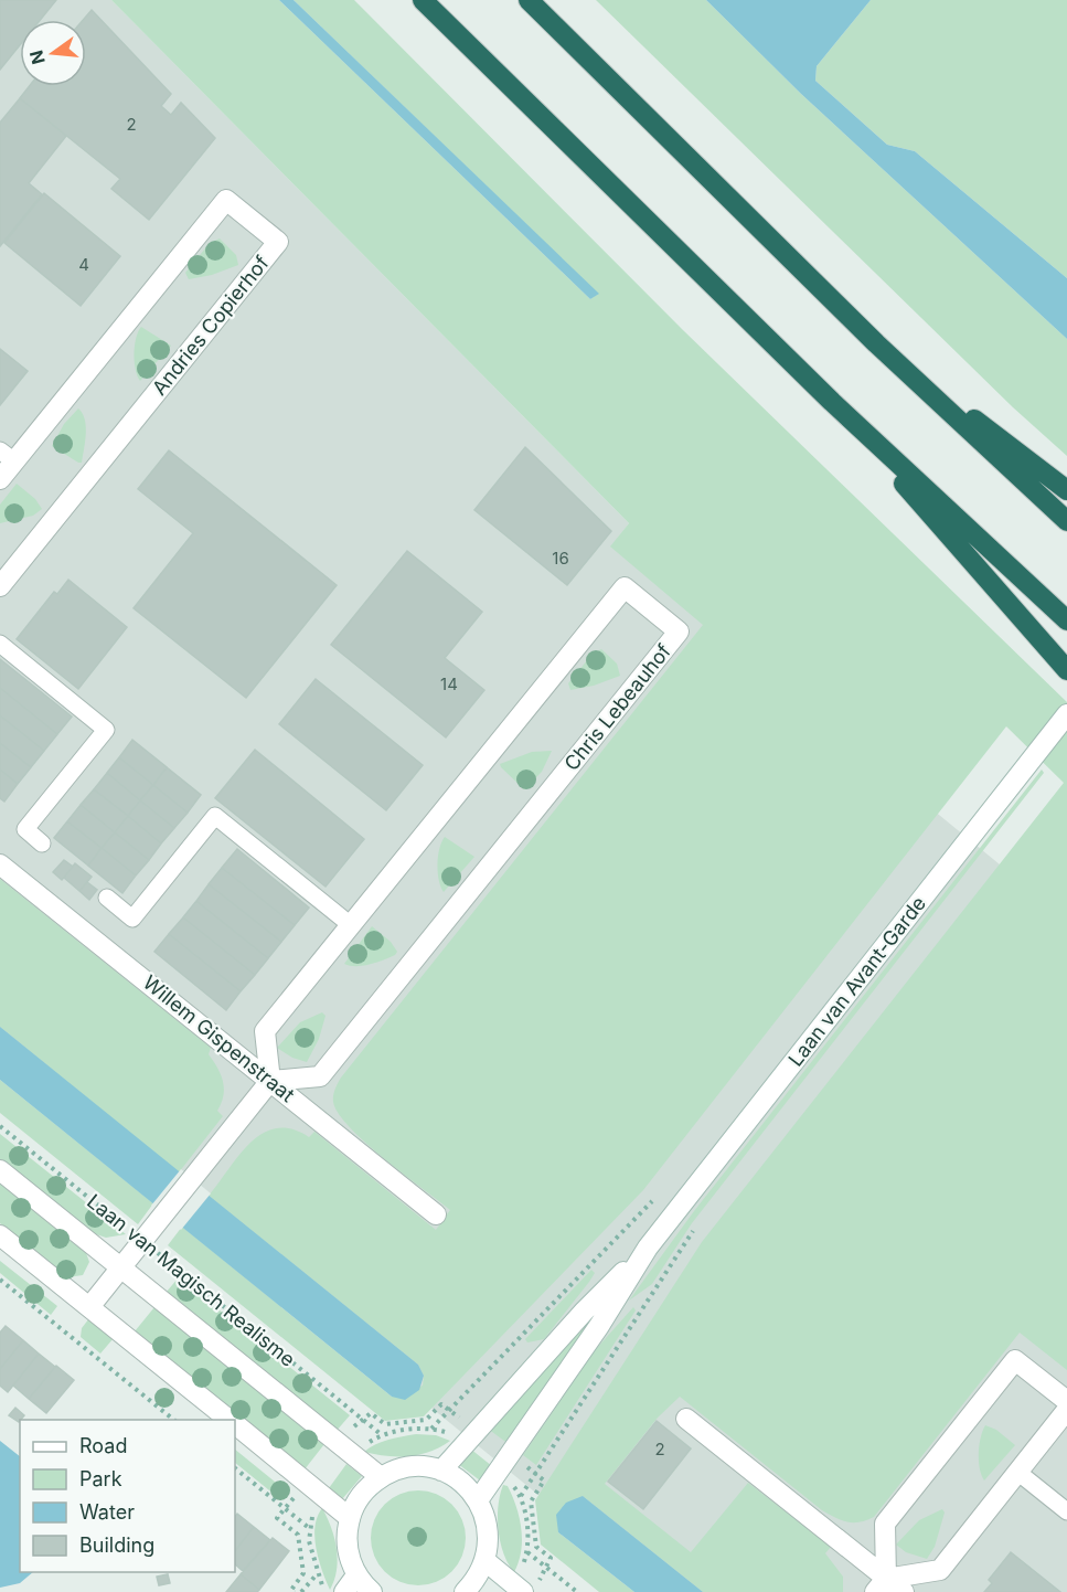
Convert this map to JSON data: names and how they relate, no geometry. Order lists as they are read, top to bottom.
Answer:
{
  "streets": {
    "street": [
      "Andries Copierhof",
      "Chris Lebeauhof",
      "Laan van Avant-Garde",
      "Willem Gispenstraat",
      "Laan van Magisch Realisme"
    ]
  },
  "crossings": [
    ["Chris Lebeauhof", "Willem Gispenstraat"]
  ],
  "house_numbers": [
    "2",
    "4",
    "16",
    "14",
    "2"
  ],
  "legend": [
    "Road",
    "Park",
    "Water",
    "Building"
  ],
  "north": "left"
}
